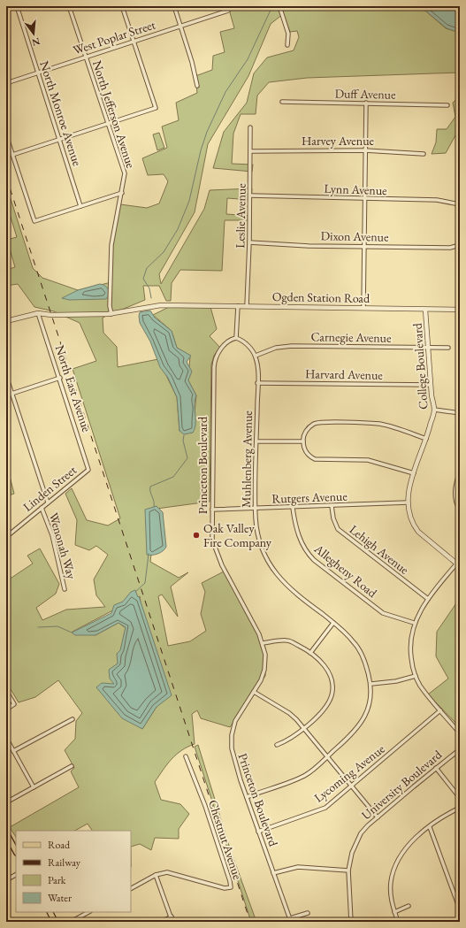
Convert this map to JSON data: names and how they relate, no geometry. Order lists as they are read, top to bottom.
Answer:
{
  "streets": {
    "street": [
      "West Poplar Street",
      "Duff Avenue",
      "North Monroe Avenue",
      "North Jefferson Avenue",
      "Harvey Avenue",
      "Lynn Avenue",
      "Leslie Avenue",
      "Dixon Avenue",
      "Ogden Station Road",
      "Carnegie Avenue",
      "College Boulevard",
      "Harvard Avenue",
      "North East Avenue",
      "Muhlenberg Avenue",
      "Princeton Boulevard",
      "Linden Street",
      "Rutgers Avenue",
      "Wenonah Way",
      "Lehigh Avenue",
      "Allegheny Road",
      "Lycoming Avenue",
      "University Boulevard",
      "Chestnut Avenue"
    ]
  },
  "crossings": [
    ["West Poplar Street", "North Monroe Avenue"],
    ["West Poplar Street", "North Jefferson Avenue"],
    ["North Jefferson Avenue", "Ogden Station Road"],
    ["Harvey Avenue", "Leslie Avenue"],
    ["Lynn Avenue", "Leslie Avenue"],
    ["Leslie Avenue", "Dixon Avenue"],
    ["Leslie Avenue", "Ogden Station Road"],
    ["Ogden Station Road", "College Boulevard"],
    ["Ogden Station Road", "North East Avenue"],
    ["Carnegie Avenue", "College Boulevard"],
    ["Carnegie Avenue", "Muhlenberg Avenue"],
    ["College Boulevard", "Harvard Avenue"],
    ["College Boulevard", "Rutgers Avenue"],
    ["Harvard Avenue", "Muhlenberg Avenue"],
    ["North East Avenue", "Linden Street"],
    ["Muhlenberg Avenue", "Princeton Boulevard"],
    ["Muhlenberg Avenue", "Rutgers Avenue"],
    ["Princeton Boulevard", "Rutgers Avenue"],
    ["Princeton Boulevard", "Lycoming Avenue"],
    ["Linden Street", "Wenonah Way"],
    ["Rutgers Avenue", "Lehigh Avenue"],
    ["Rutgers Avenue", "Allegheny Road"]
  ],
  "places": ["Oak Valley Fire Company"],
  "legend": [
    "Road",
    "Railway",
    "Park",
    "Water"
  ],
  "north": "bottom"
}
